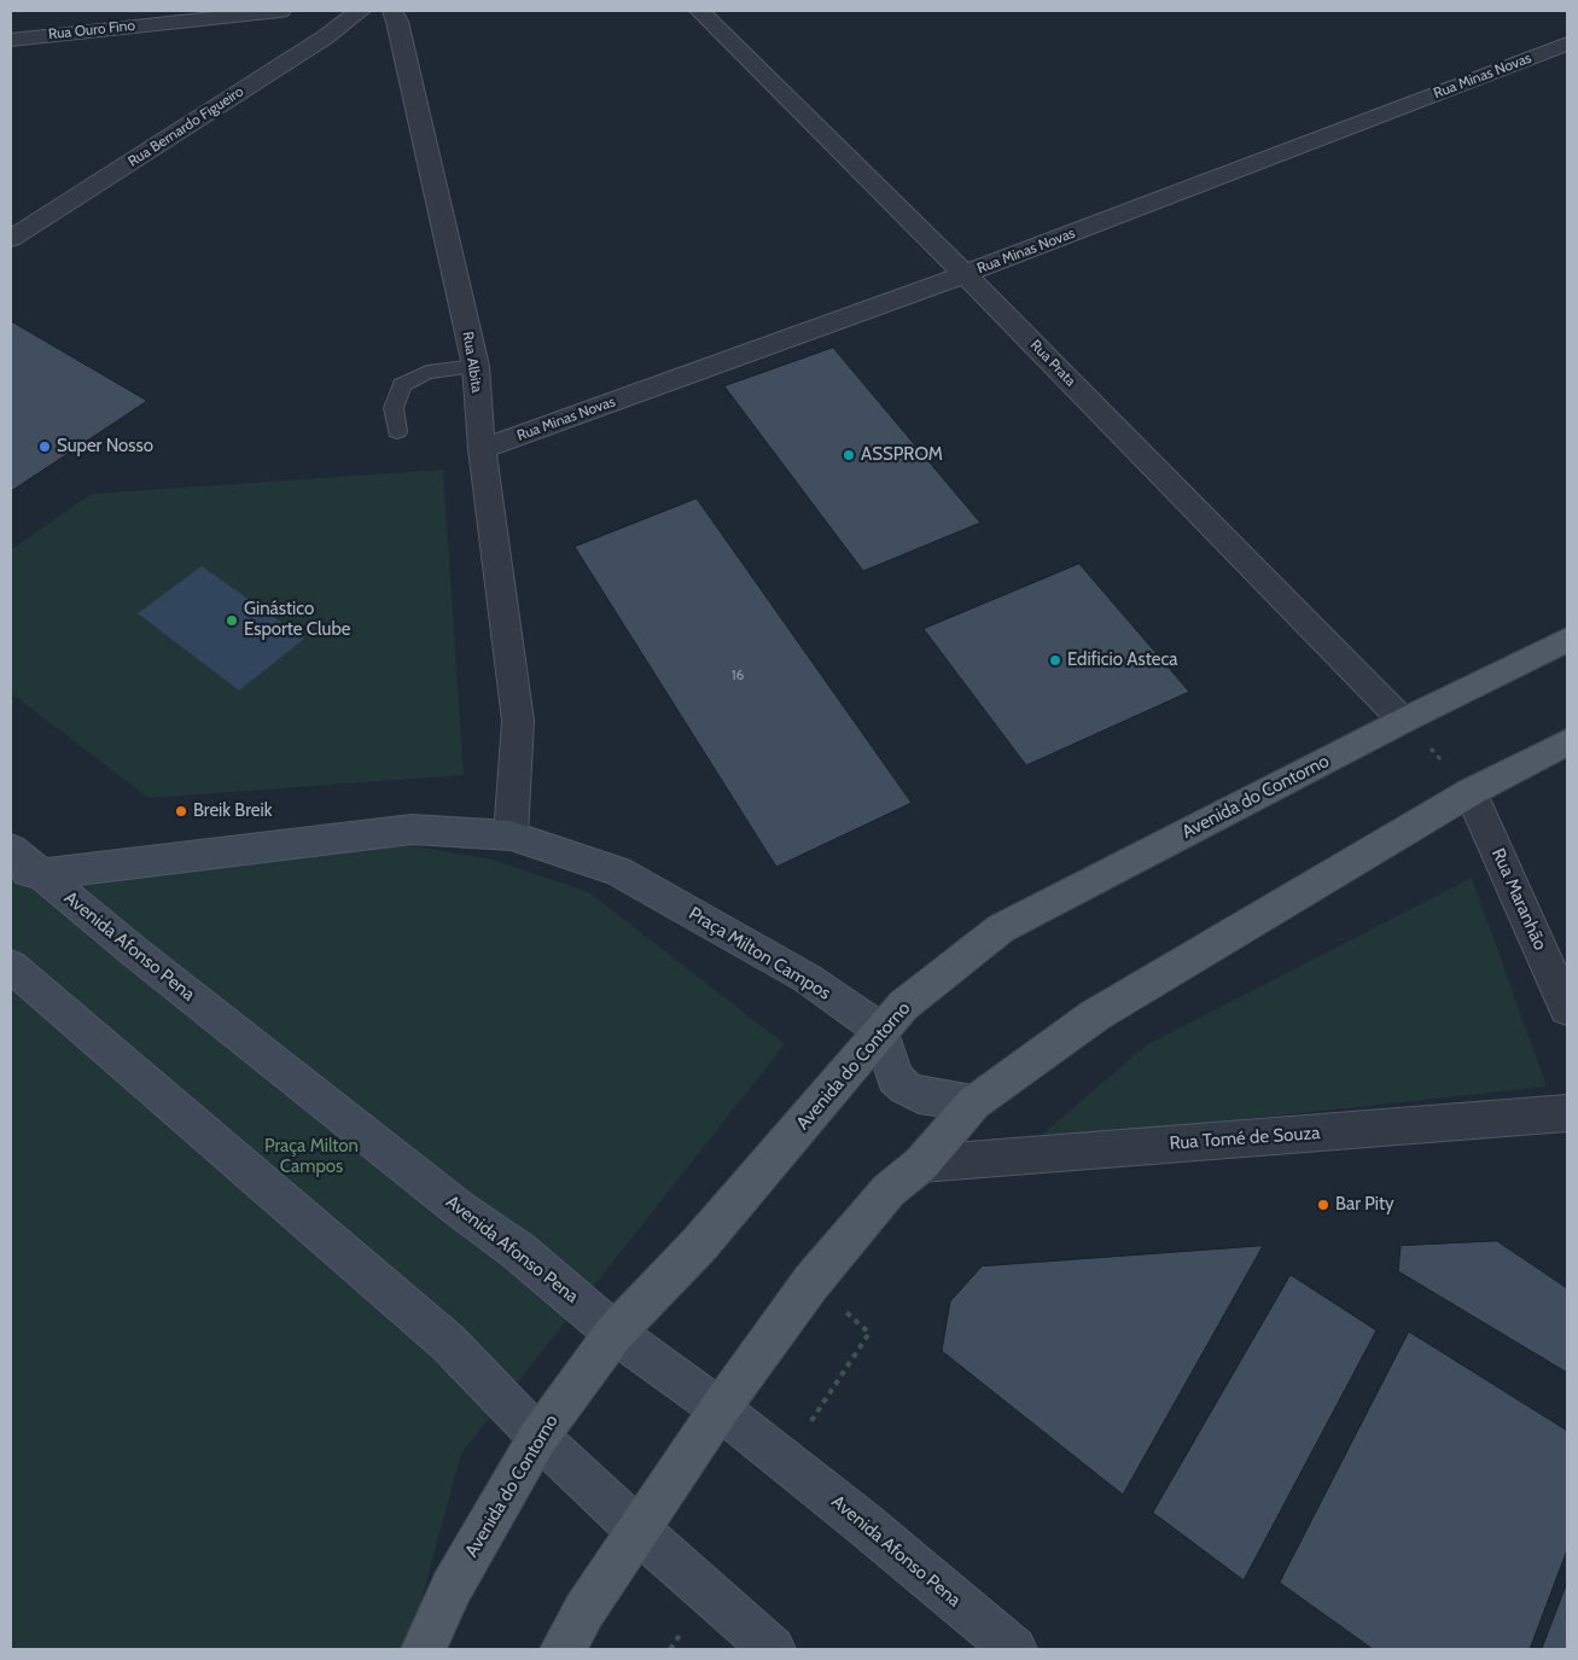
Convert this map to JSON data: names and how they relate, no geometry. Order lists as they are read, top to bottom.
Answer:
{
  "streets": {
    "main road": ["Avenida do Contorno", "Avenida Afonso Pena", "Praça Milton Campos"],
    "street": [
      "Rua Ouro Fino",
      "Rua Minas Novas",
      "Rua Bernardo Figueiro",
      "Rua Albita",
      "Rua Prata",
      "Rua Maranhão",
      "Rua Tomé de Souza"
    ]
  },
  "crossings": [
    ["Rua Minas Novas", "Rua Albita"],
    ["Rua Minas Novas", "Rua Prata"],
    ["Rua Albita", "Praça Milton Campos"],
    ["Rua Prata", "Avenida do Contorno"],
    ["Avenida do Contorno", "Avenida Afonso Pena"],
    ["Avenida do Contorno", "Praça Milton Campos"],
    ["Avenida Afonso Pena", "Praça Milton Campos"]
  ],
  "parks": ["Praça Milton Campos"],
  "places": [
    "Super Nosso",
    "ASSPROM",
    "Ginástico Esporte Clube",
    "Edificio Asteca",
    "Breik Breik",
    "Bar Pity"
  ],
  "house_numbers": ["16"]
}
